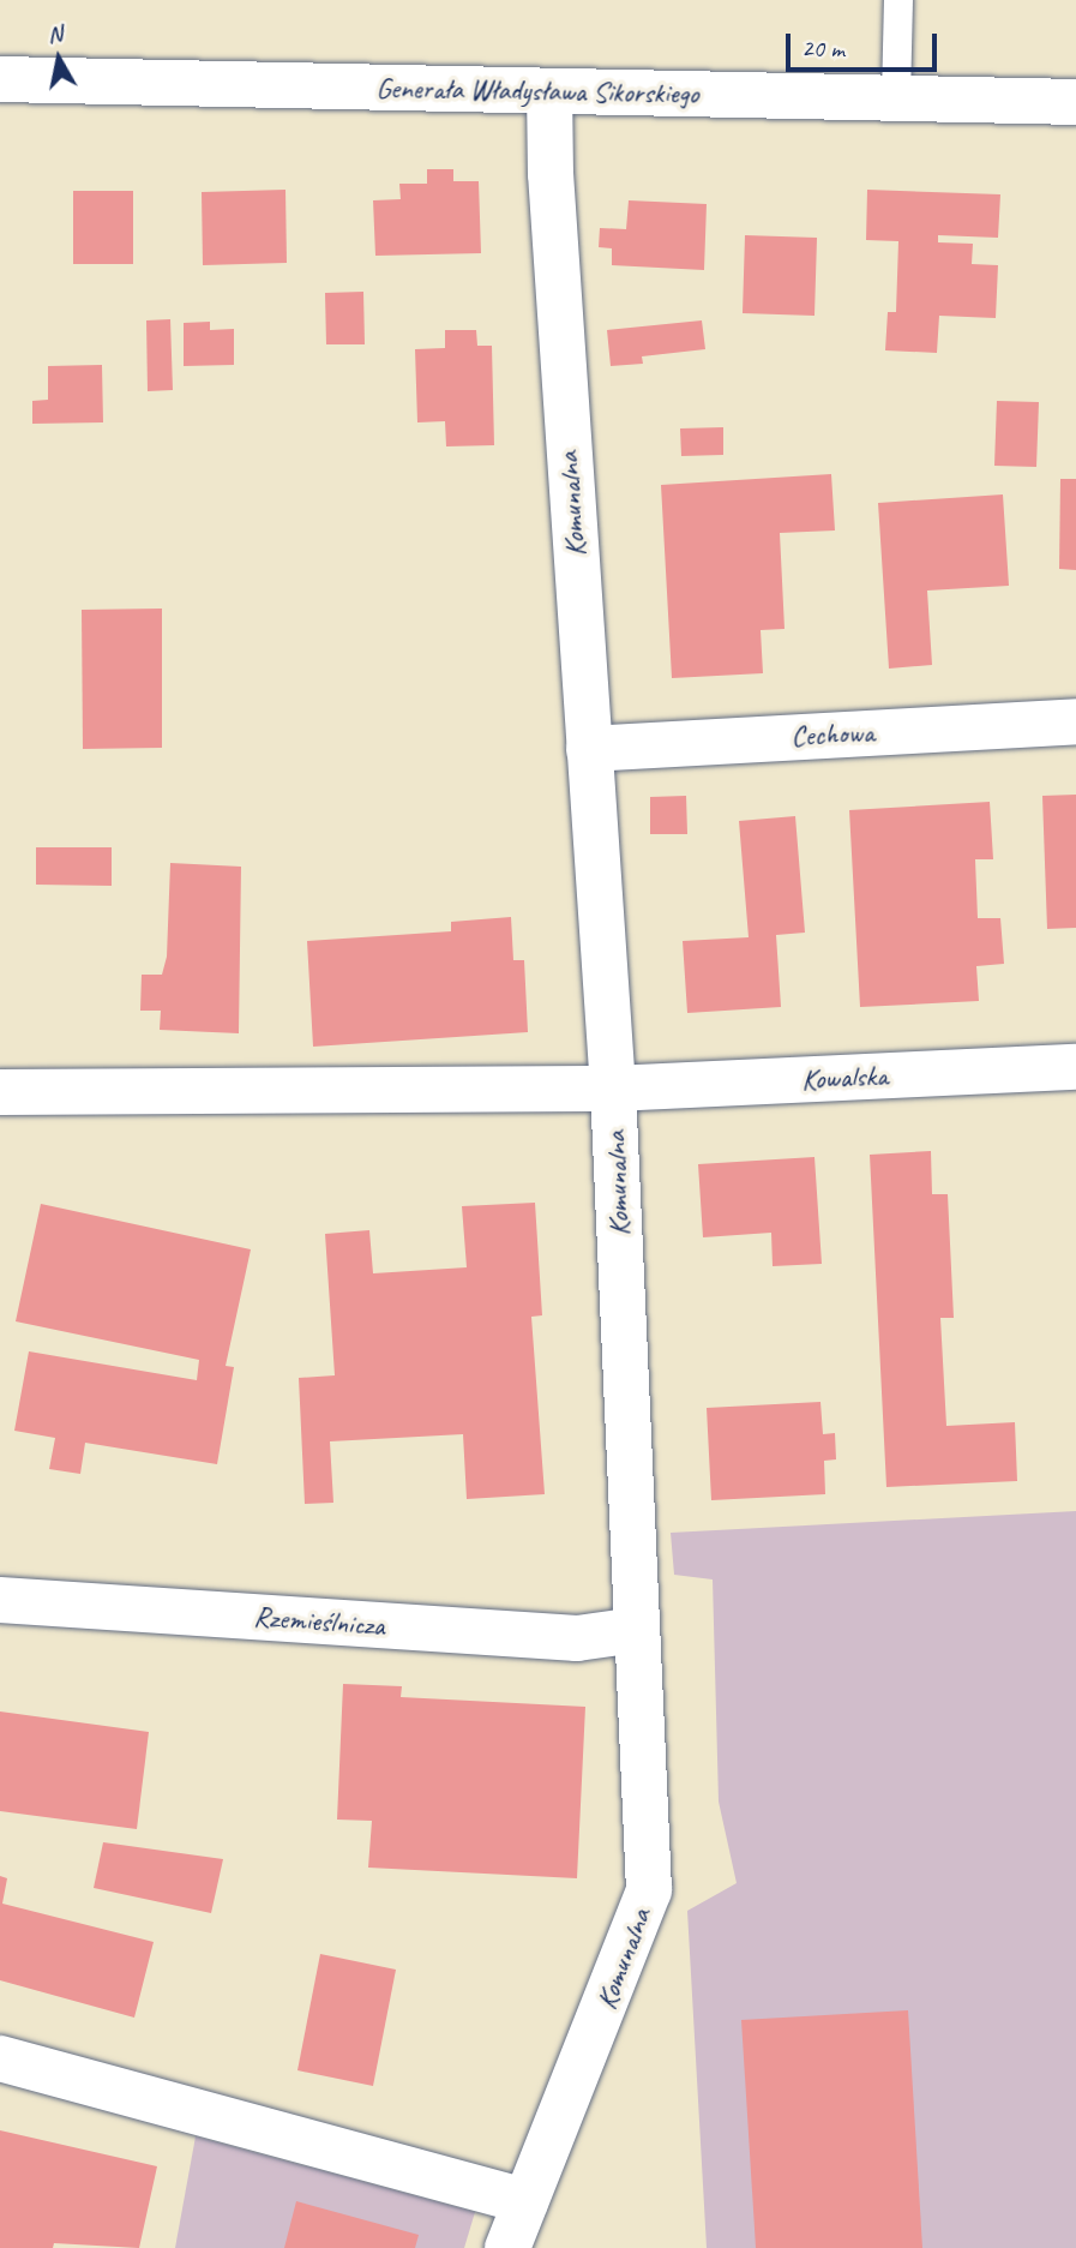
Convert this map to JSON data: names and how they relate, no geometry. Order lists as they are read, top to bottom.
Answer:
{
  "streets": {
    "street": [
      "Generała Władysława Sikorskiego",
      "Komunalna",
      "Cechowa",
      "Kowalska",
      "Rzemieślnicza"
    ]
  },
  "crossings": [
    ["Generała Władysława Sikorskiego", "Komunalna"],
    ["Komunalna", "Cechowa"],
    ["Komunalna", "Kowalska"],
    ["Komunalna", "Rzemieślnicza"]
  ],
  "scale_bar": "20 m",
  "north": "top"
}
